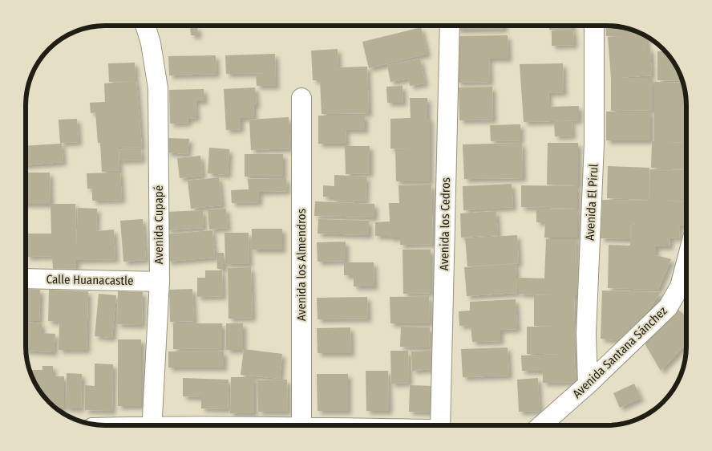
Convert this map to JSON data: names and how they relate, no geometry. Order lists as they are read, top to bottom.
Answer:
{
  "streets": {
    "street": [
      "Avenida El Pirul",
      "Avenida los Cedros",
      "Avenida Cupapé",
      "Avenida los Almendros",
      "Calle Huanacastle",
      "Avenida Santana Sánchez"
    ]
  },
  "crossings": [
    ["Avenida El Pirul", "Avenida Santana Sánchez"],
    ["Avenida Cupapé", "Calle Huanacastle"]
  ]
}
